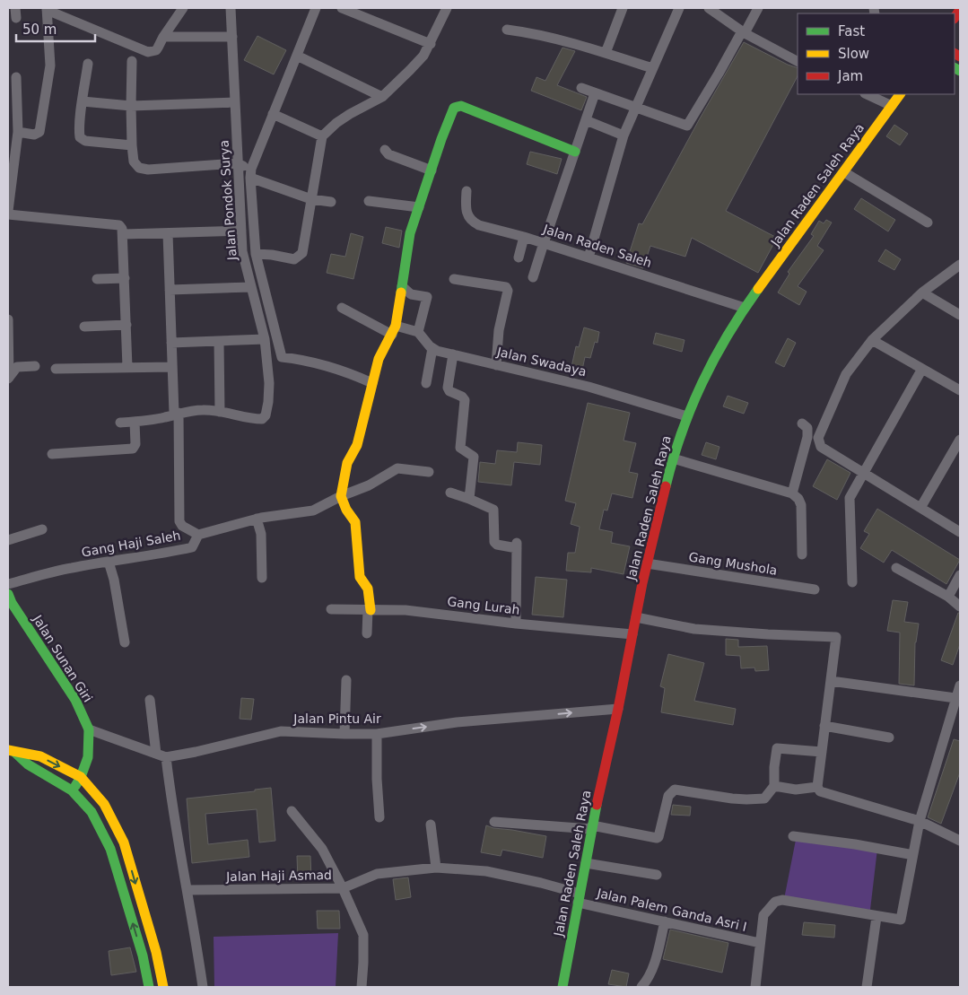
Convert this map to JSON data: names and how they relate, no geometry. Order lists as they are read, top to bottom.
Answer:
{
  "streets": {
    "main road": ["Jalan Raden Saleh Raya", "Jalan Sunan Giri"],
    "street": [
      "Jalan Pondok Surya",
      "Jalan Raden Saleh",
      "Jalan Swadaya",
      "Gang Haji Saleh",
      "Gang Mushola",
      "Gang Lurah",
      "Jalan Pintu Air",
      "Jalan Haji Asmad",
      "Jalan Palem Ganda Asri I"
    ]
  },
  "crossings": [
    ["Jalan Raden Saleh Raya", "Jalan Raden Saleh"],
    ["Jalan Raden Saleh Raya", "Jalan Swadaya"],
    ["Jalan Raden Saleh Raya", "Gang Mushola"],
    ["Jalan Raden Saleh Raya", "Gang Lurah"],
    ["Jalan Raden Saleh Raya", "Jalan Pintu Air"],
    ["Jalan Raden Saleh Raya", "Jalan Haji Asmad"],
    ["Jalan Raden Saleh Raya", "Jalan Palem Ganda Asri I"],
    ["Jalan Haji Asmad", "Jalan Palem Ganda Asri I"]
  ],
  "one_way": ["Jalan Pintu Air"],
  "legend": ["Fast", "Slow", "Jam"],
  "scale_bar": "50 m"
}
